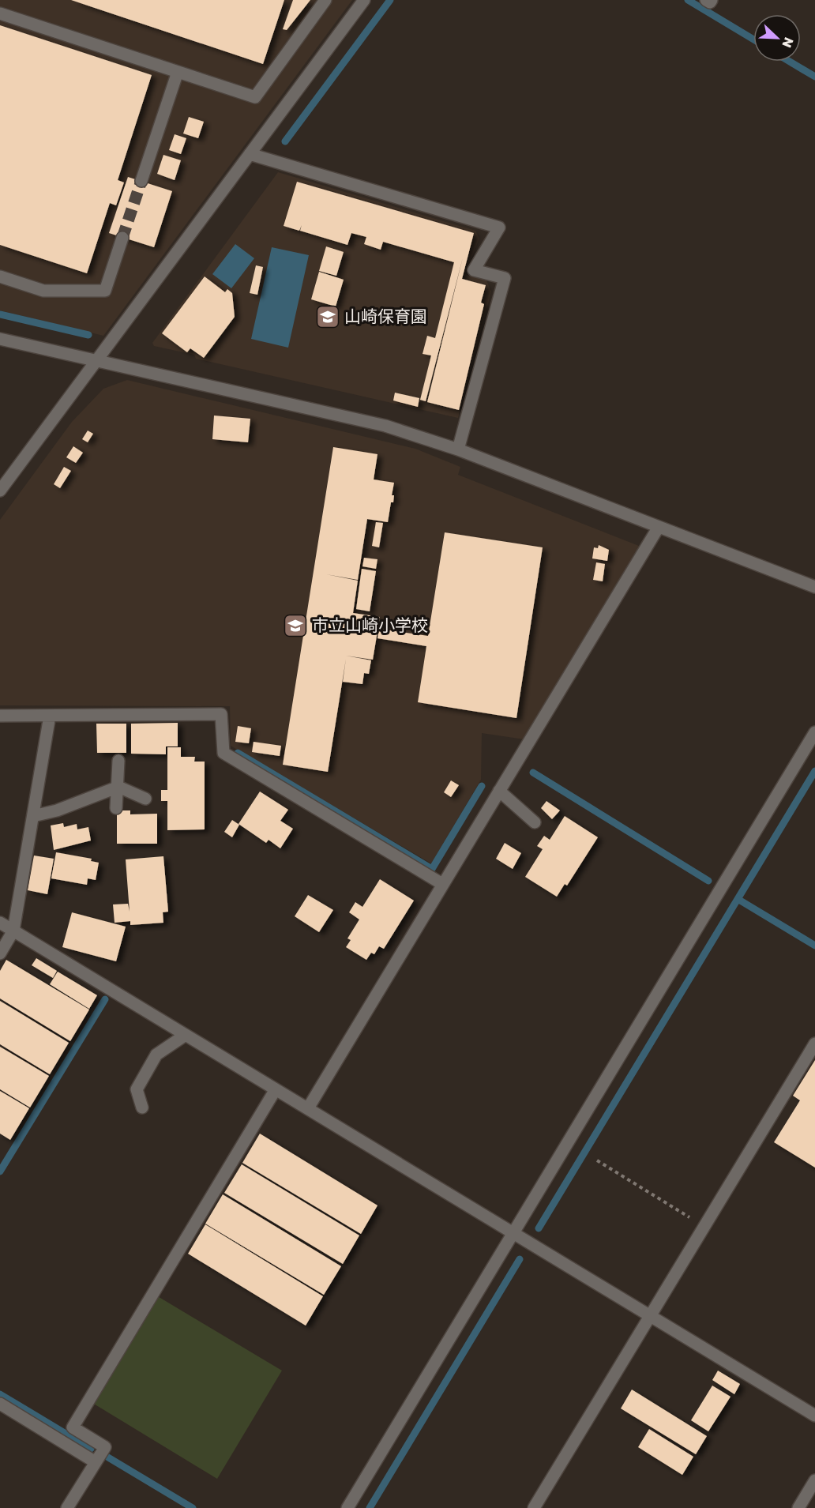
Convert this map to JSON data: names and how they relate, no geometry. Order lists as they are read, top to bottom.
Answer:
{
  "places": {
    "school or university": ["山崎保育園", "市立山崎小学校"]
  },
  "north": "bottom right"
}
